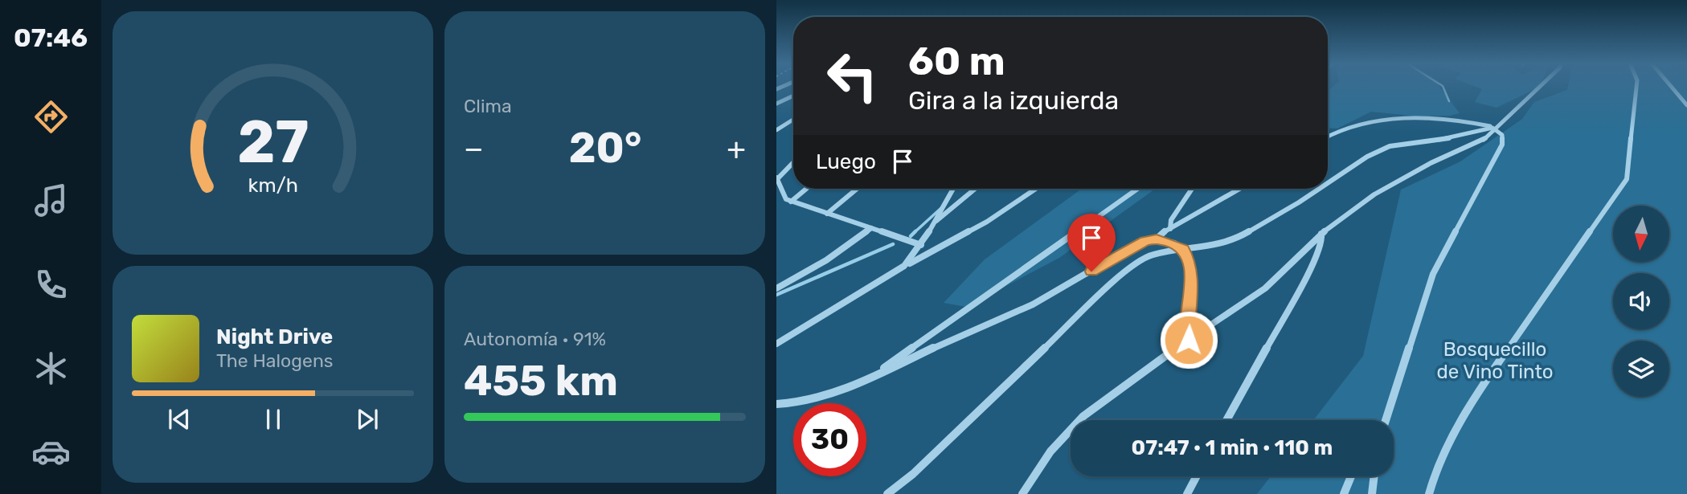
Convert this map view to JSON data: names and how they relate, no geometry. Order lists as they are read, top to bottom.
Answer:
{
  "parks": ["Bosquecillo de Vino Tinto"],
  "north": "bottom",
  "page": {
    "tabs": "07:46",
    "tile": [
      "Clima",
      ["Autonomía · 91%", "455 km"]
    ],
    "turn": ["60 m", "Gira a la izquierda"],
    "heat": ["−", "20°", "+"],
    "then": "Luego",
    "song": ["Night Drive", "The Halogens"],
    "limit": "30",
    "trip": "07:47 · 1 min · 110 m",
    "gauge": ["27", "km/h"]
  }
}
